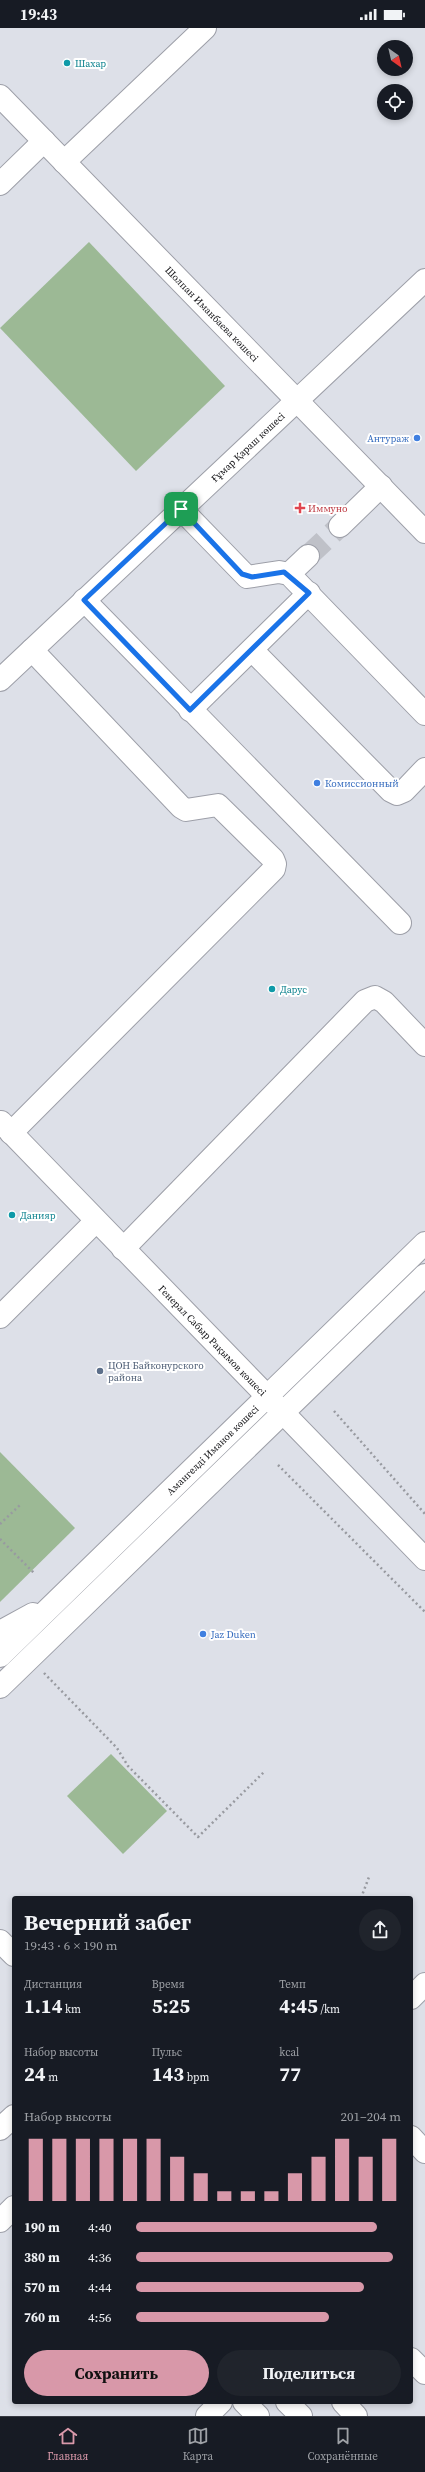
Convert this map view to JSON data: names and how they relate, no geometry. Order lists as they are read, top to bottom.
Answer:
{
  "streets": {
    "street": [
      "Шолпан Иманбаева көшесі",
      "Ғұмар Қараш көшесі",
      "Генерал Сабыр Рақымов көшесі",
      "Амангелді Иманов көшесі"
    ]
  },
  "crossings": [
    ["Шолпан Иманбаева көшесі", "Ғұмар Қараш көшесі"],
    ["Генерал Сабыр Рақымов көшесі", "Амангелді Иманов көшесі"]
  ],
  "places": {
    "other": [
      "Шахар",
      "Антураж",
      "Комиссионный",
      "Дарус",
      "Данияр",
      "ЦОН Байконурского района",
      "Jaz Duken"
    ],
    "health": ["Иммуно"]
  },
  "north": "bottom right",
  "page": {
    "status": "19:43",
    "heading": ["Вечерний забег", "19:43 · 6 × 190 m"],
    "stats": [
      ["Дистанция", "1.14 km"],
      ["Время", "5:25"],
      ["Темп", "4:45 /km"],
      ["Набор высоты", "24 m"],
      ["Пульс", "143 bpm"],
      ["kcal", "77"]
    ],
    "chart": ["Набор высоты", "201–204 m"],
    "list": [
      {
        "name": "190 m",
        "note": "4:40"
      },
      {
        "name": "380 m",
        "note": "4:36"
      },
      {
        "name": "570 m",
        "note": "4:44"
      },
      {
        "name": "760 m",
        "note": "4:56"
      }
    ],
    "buttons": ["Сохранить", "Поделиться"],
    "tabs": ["Главная", "Карта", "Сохранённые"]
  }
}
